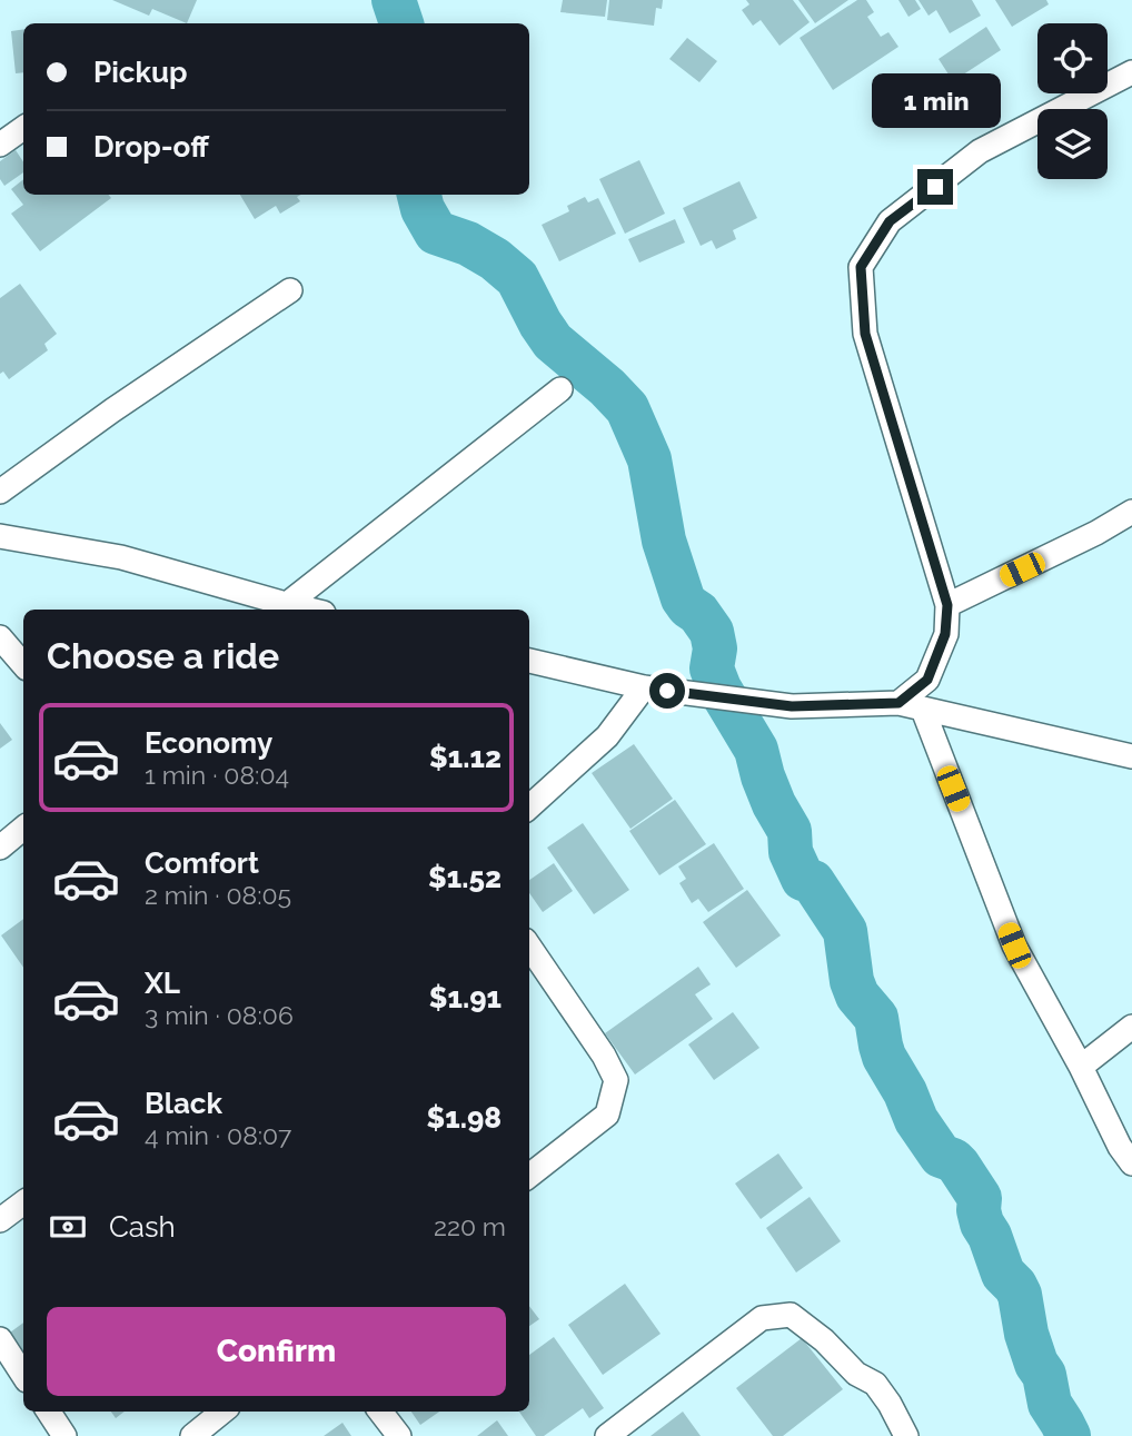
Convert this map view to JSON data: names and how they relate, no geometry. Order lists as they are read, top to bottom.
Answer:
{
  "page": {
    "banner": ["Pickup", "Drop-off"],
    "bubble": "1 min",
    "heading": "Choose a ride",
    "list": [
      {
        "name": "Economy",
        "note": "1 min · 08:04",
        "value": "$1.12"
      },
      {
        "name": "Comfort",
        "note": "2 min · 08:05",
        "value": "$1.52"
      },
      {
        "name": "XL",
        "note": "3 min · 08:06",
        "value": "$1.91"
      },
      {
        "name": "Black",
        "note": "4 min · 08:07",
        "value": "$1.98"
      }
    ],
    "pay": ["Cash", "220 m"],
    "buttons": "Confirm"
  }
}
